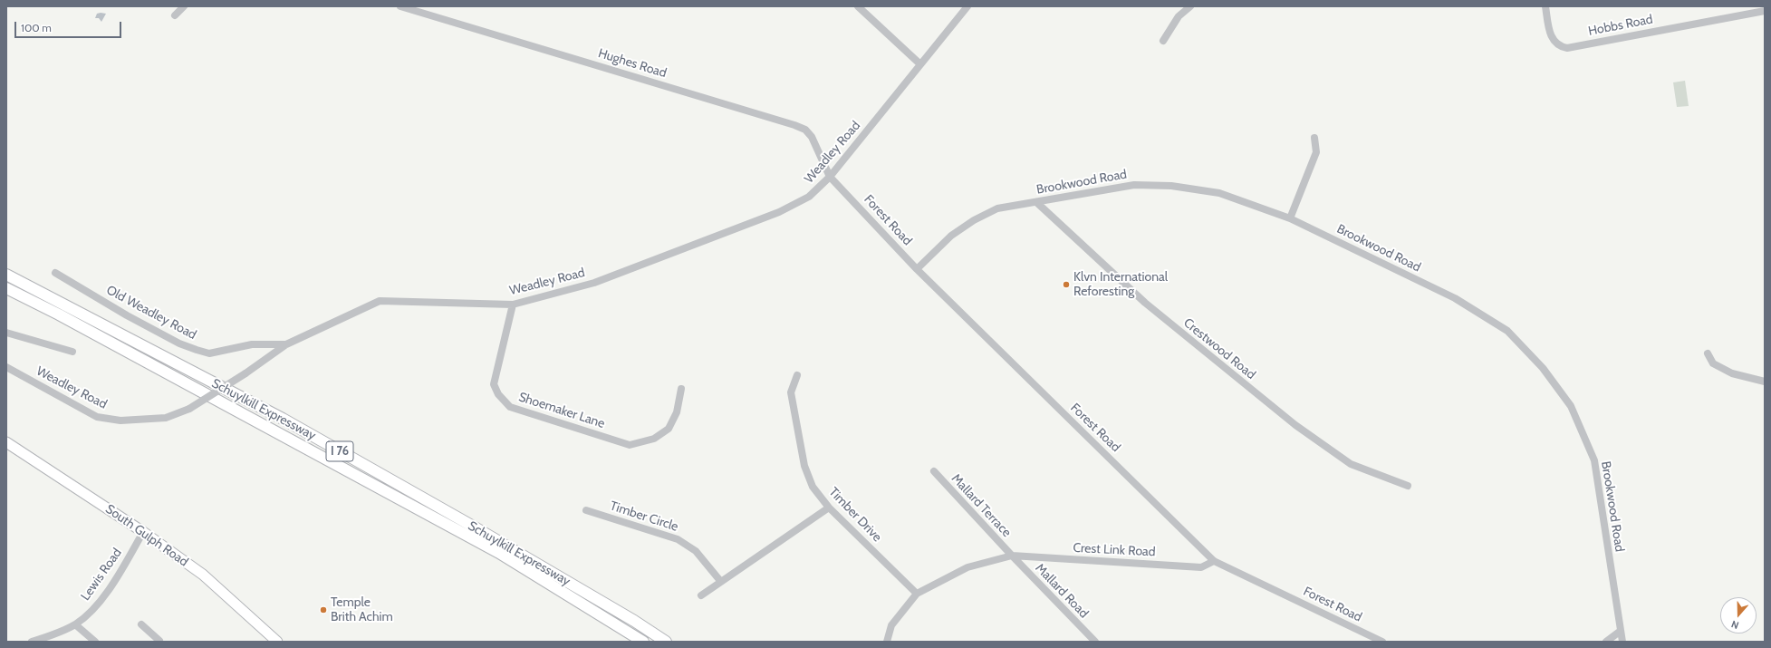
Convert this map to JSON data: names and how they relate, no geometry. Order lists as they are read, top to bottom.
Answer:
{
  "streets": {
    "highway": ["Schuylkill Expressway", "I 76"],
    "main road": ["South Gulph Road"],
    "street": [
      "Hobbs Road",
      "Hughes Road",
      "Weadley Road",
      "Brookwood Road",
      "Forest Road",
      "Old Weadley Road",
      "Crestwood Road",
      "Shoemaker Lane",
      "Mallard Terrace",
      "Timber Drive",
      "Timber Circle",
      "Crest Link Road",
      "Lewis Road",
      "Mallard Road"
    ]
  },
  "crossings": [
    ["Hughes Road", "Weadley Road"],
    ["Hughes Road", "Forest Road"],
    ["Weadley Road", "Forest Road"],
    ["Weadley Road", "Old Weadley Road"],
    ["Weadley Road", "Shoemaker Lane"],
    ["Brookwood Road", "Forest Road"],
    ["Brookwood Road", "Crestwood Road"],
    ["Forest Road", "Crest Link Road"],
    ["Mallard Terrace", "Crest Link Road"],
    ["Mallard Terrace", "Mallard Road"],
    ["Timber Drive", "Crest Link Road"],
    ["South Gulph Road", "Lewis Road"],
    ["Crest Link Road", "Mallard Road"]
  ],
  "places": ["Klvn International Reforesting", "Temple Brith Achim"],
  "scale_bar": "100 m",
  "north": "bottom"
}
